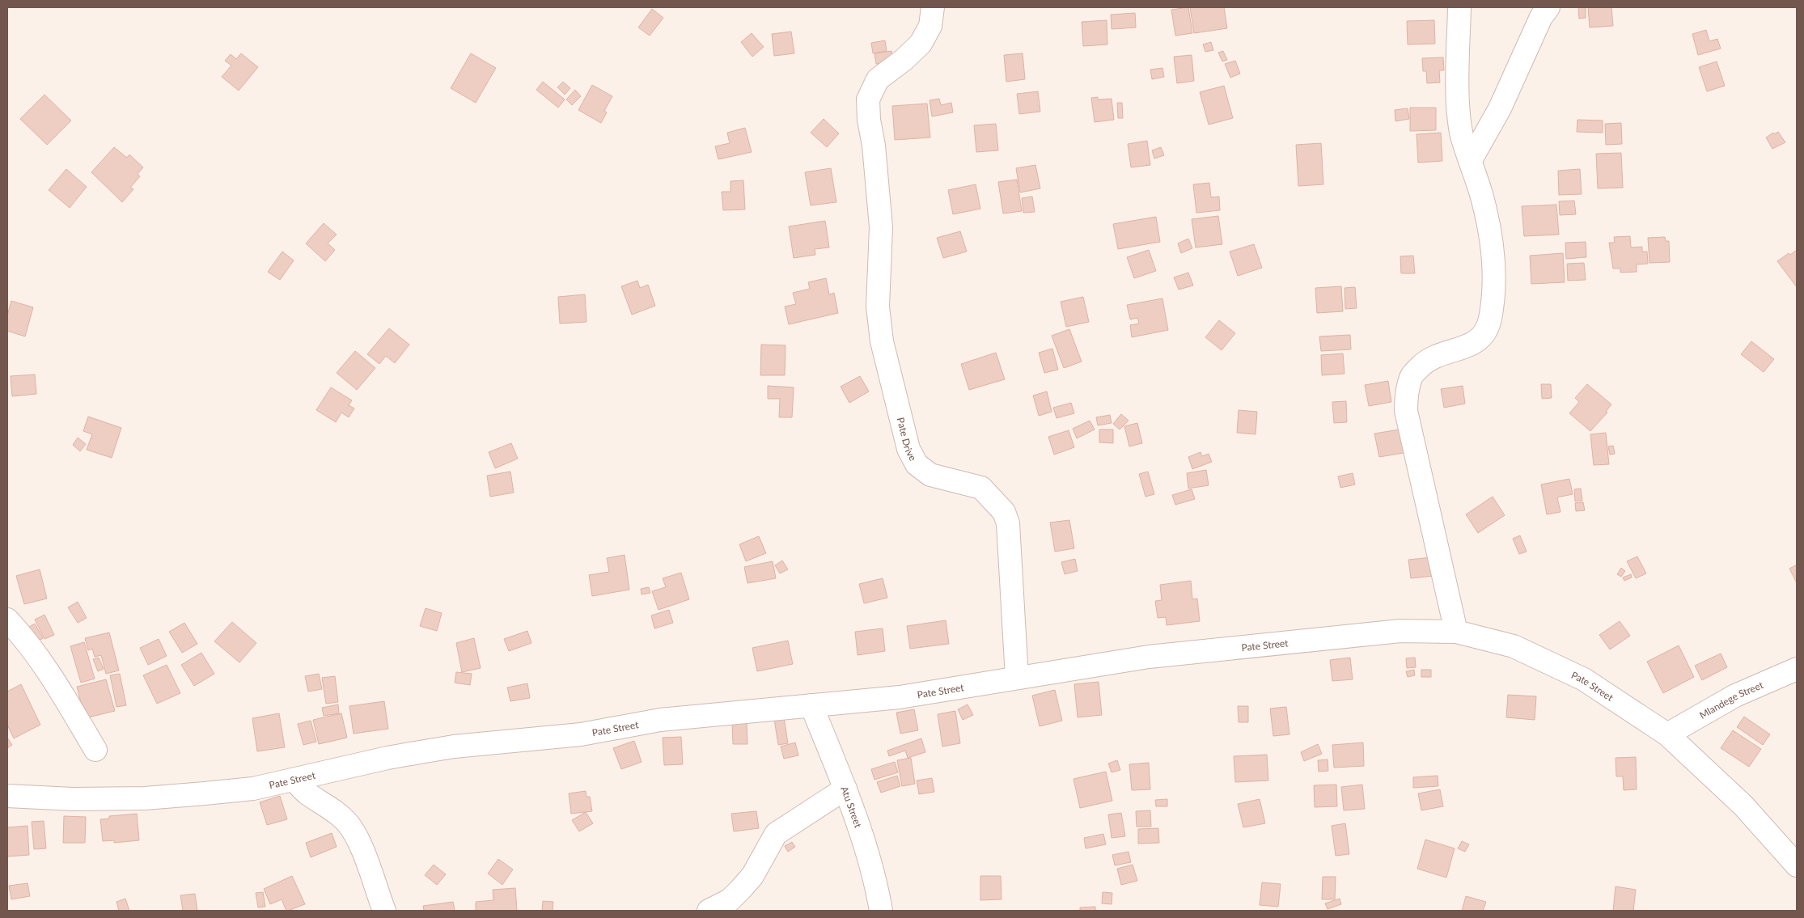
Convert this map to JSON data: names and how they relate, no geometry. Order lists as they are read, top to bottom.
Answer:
{
  "streets": {
    "street": [
      "Pate Drive",
      "Pate Street",
      "Mlandege Street",
      "Atu Street"
    ]
  },
  "crossings": [
    ["Pate Drive", "Pate Street"],
    ["Pate Street", "Mlandege Street"],
    ["Pate Street", "Atu Street"]
  ]
}
